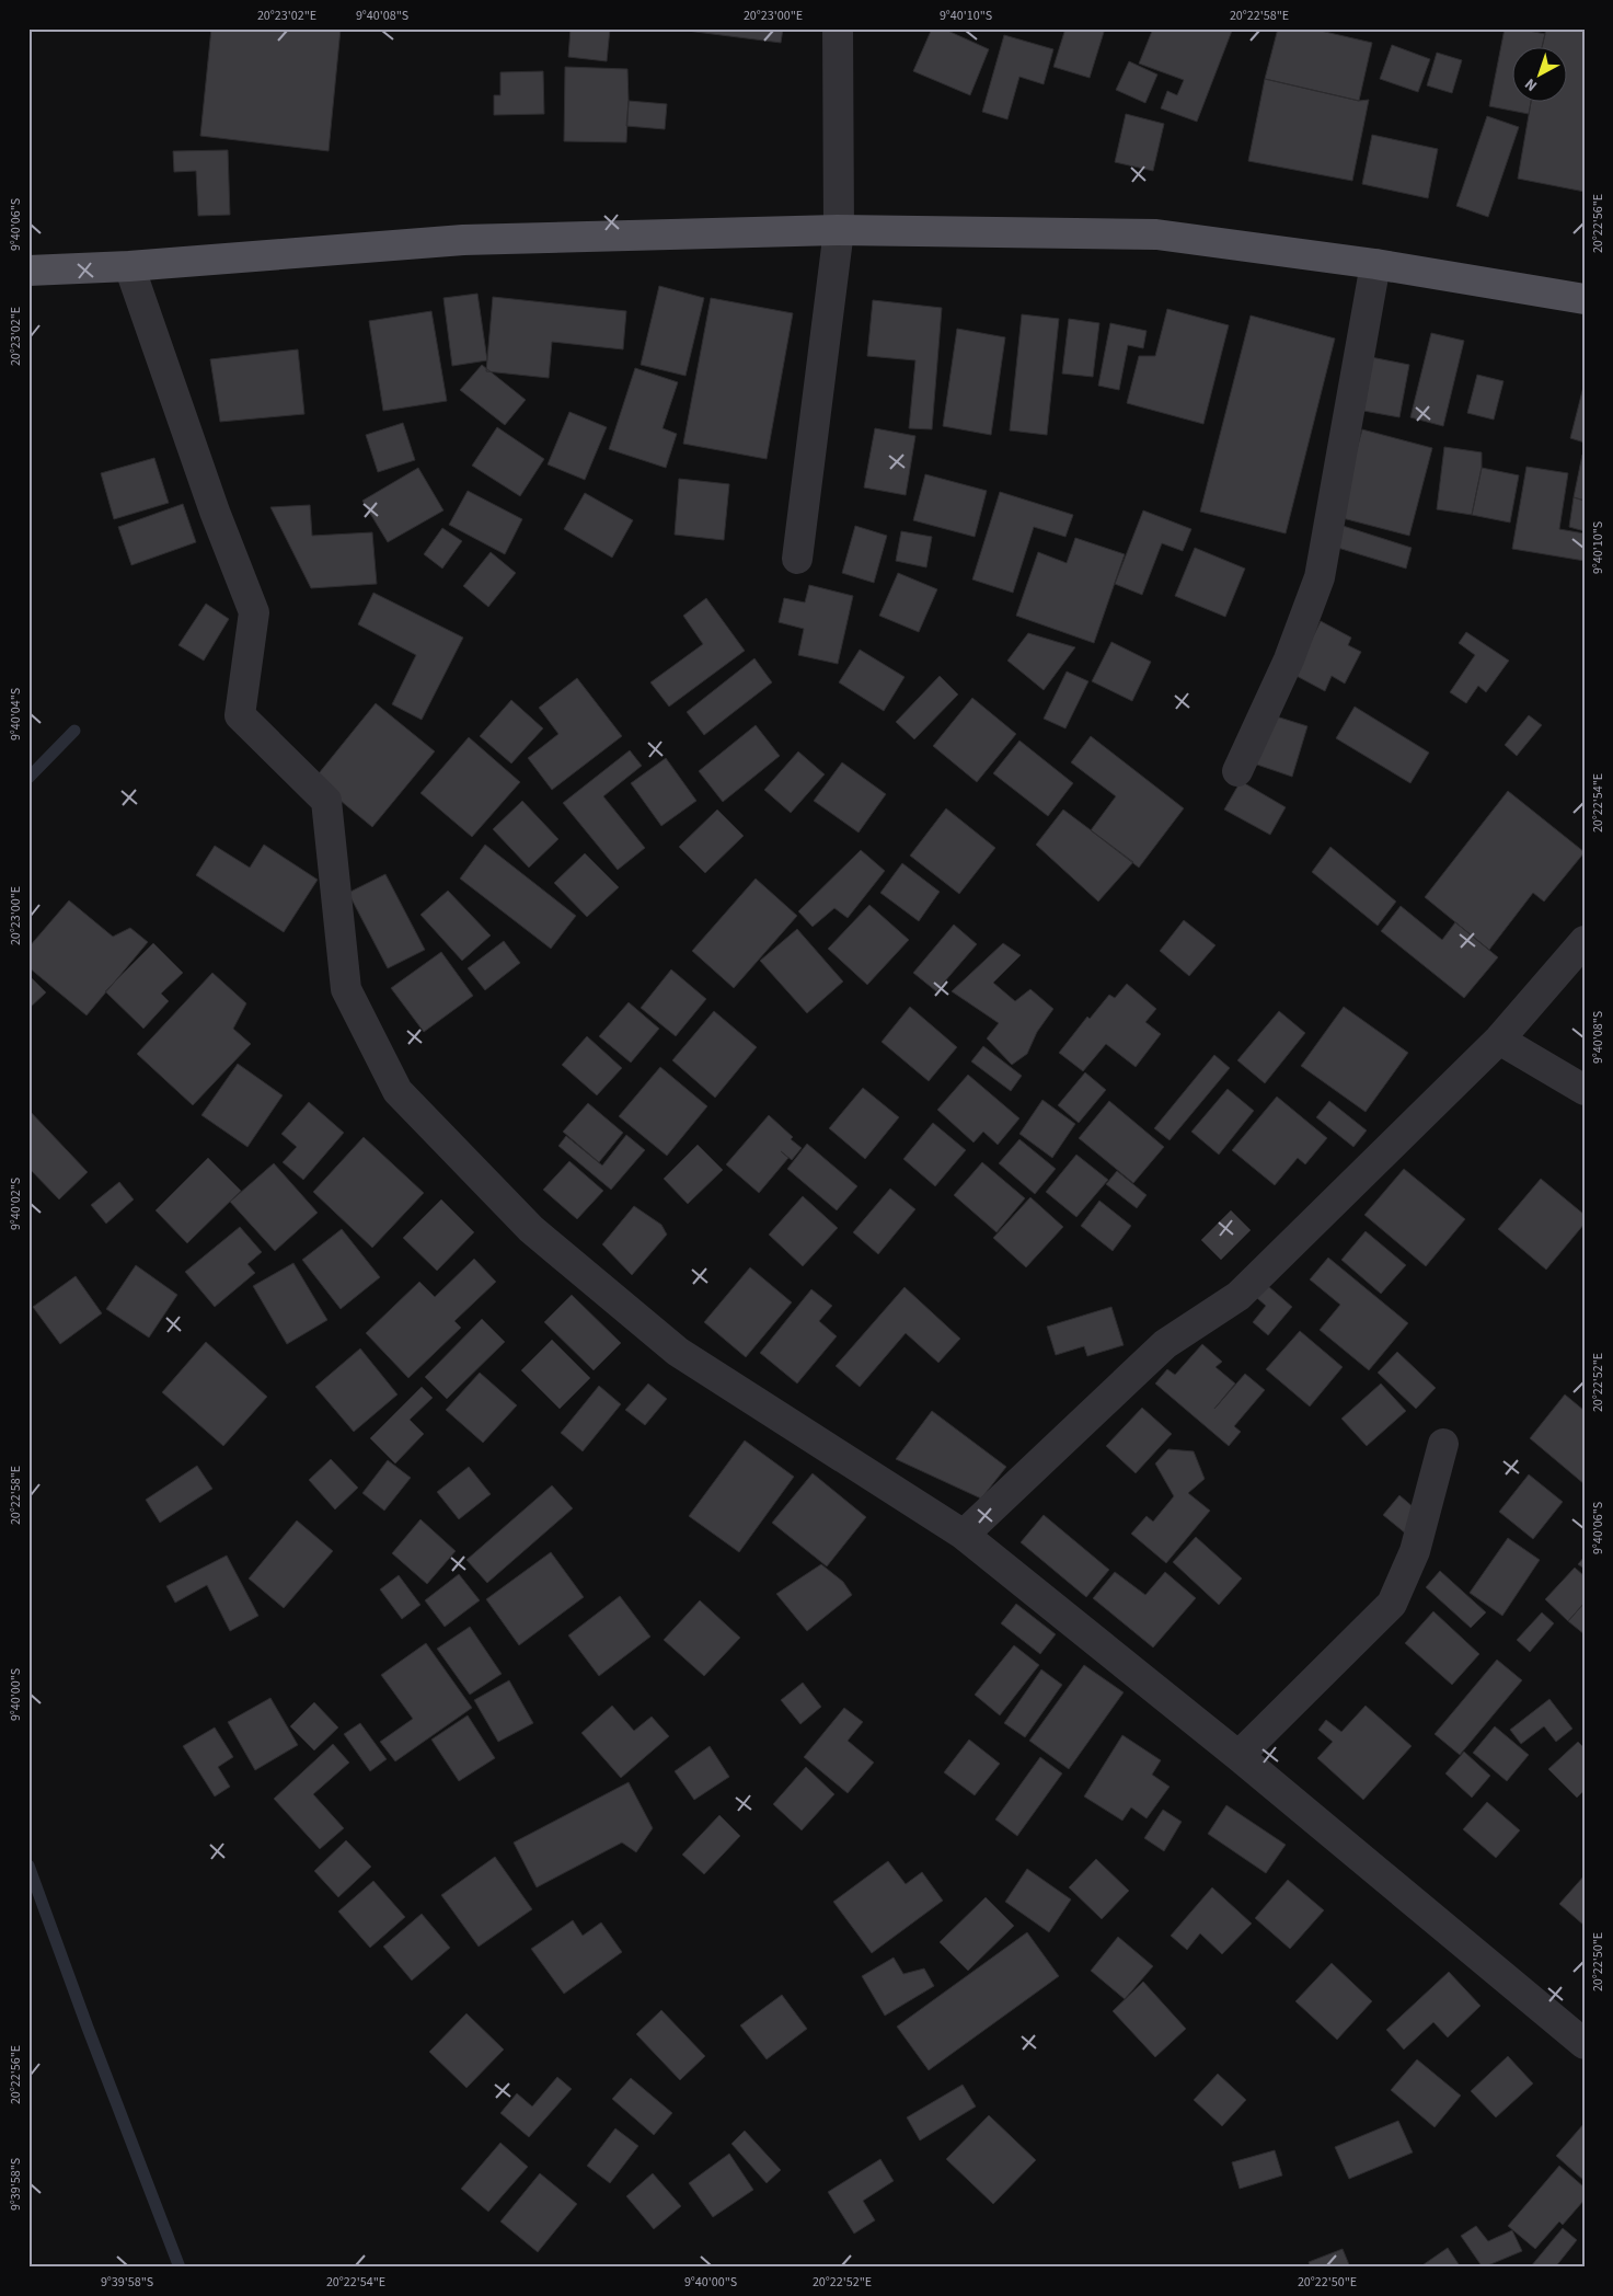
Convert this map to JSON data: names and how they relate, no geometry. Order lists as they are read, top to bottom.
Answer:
{
  "north": "bottom left",
  "coordinates": [
    "20°23'02\"E",
    "9°40'08\"S",
    "20°23'00\"E",
    "9°40'10\"S",
    "20°22'58\"E",
    "20°22'56\"E",
    "9°40'06\"S",
    "9°40'04\"S",
    "20°22'54\"E",
    "9°40'02\"S",
    "20°22'52\"E",
    "9°40'00\"S",
    "20°22'50\"E",
    "9°39'58\"S"
  ]
}
